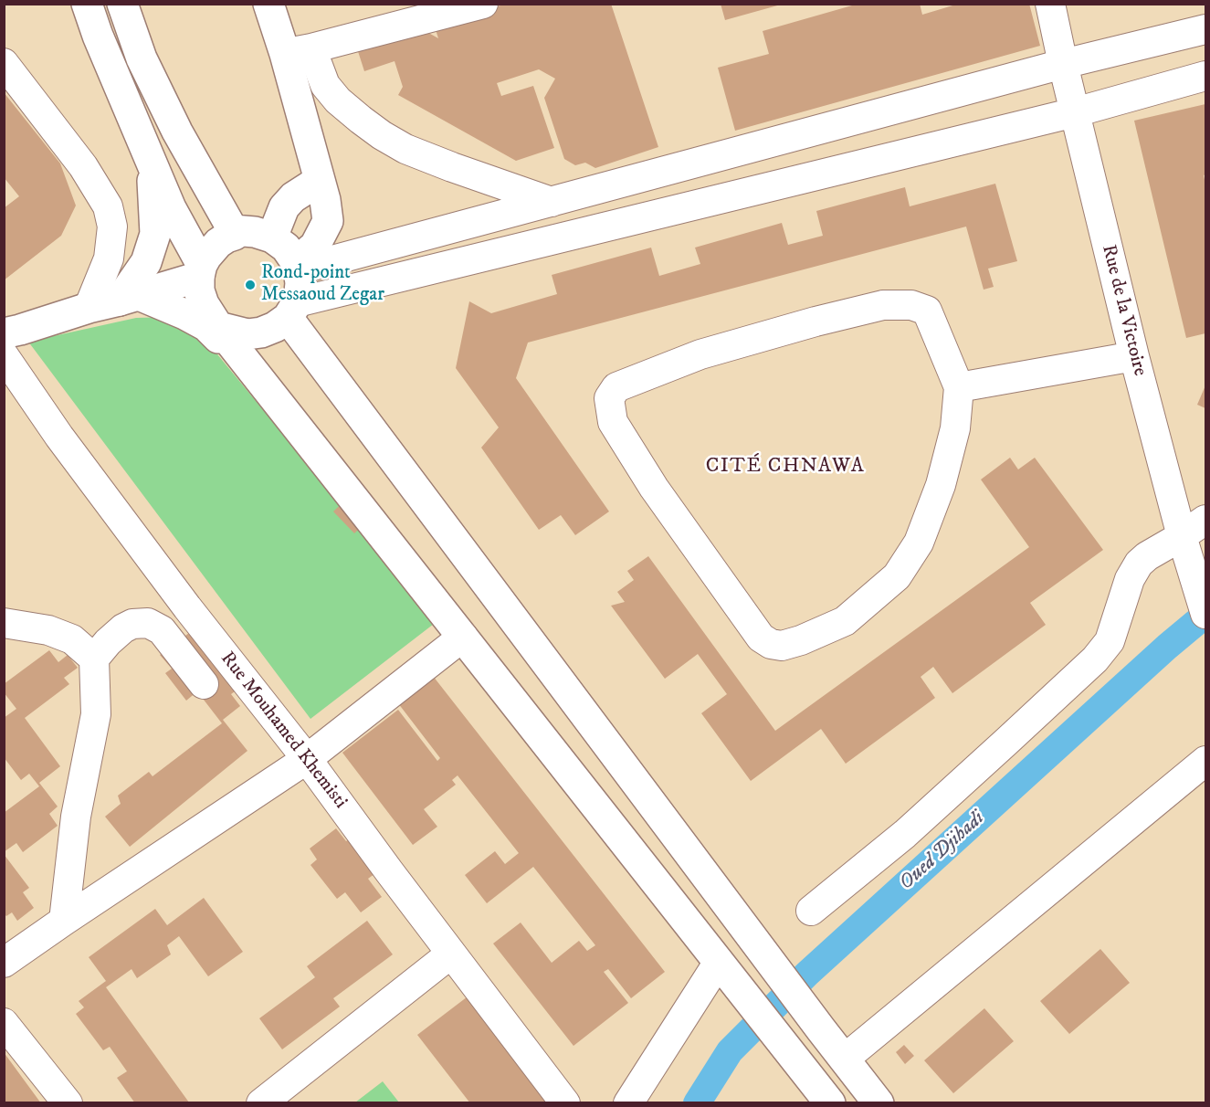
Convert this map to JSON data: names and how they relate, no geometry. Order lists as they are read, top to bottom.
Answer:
{
  "streets": {
    "street": ["Rue de la Victoire", "Rue Mouhamed Khemisti"]
  },
  "districts": ["CITÉ CHNAWA"],
  "water": ["Oued Djihadi"],
  "places": ["Rond-point Messaoud Zegar"]
}
